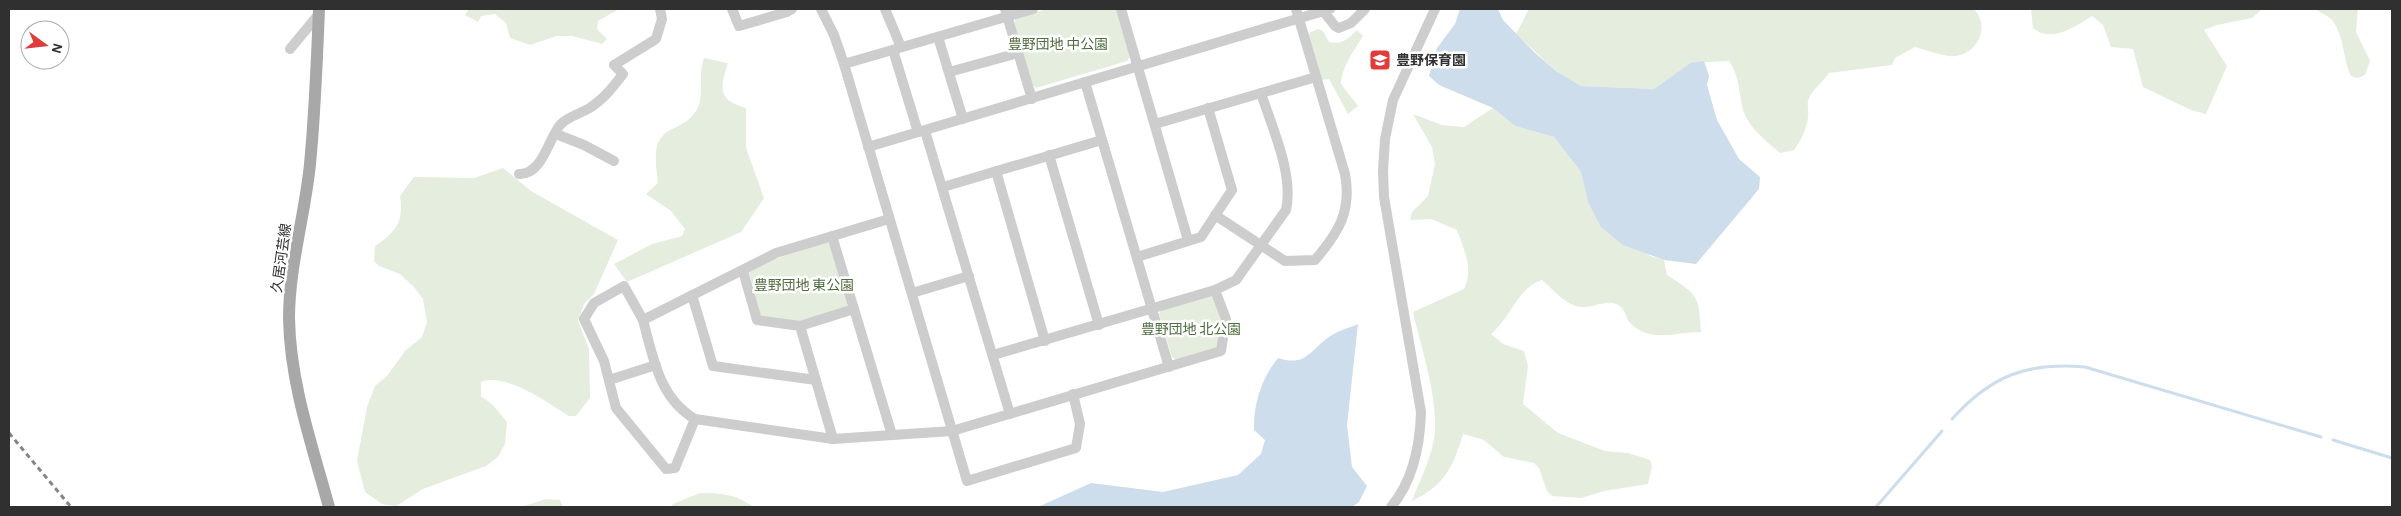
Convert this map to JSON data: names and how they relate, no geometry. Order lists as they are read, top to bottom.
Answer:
{
  "streets": {
    "main road": ["久居河芸線"]
  },
  "parks": ["豊野団地 中公園", "豊野団地 東公園", "豊野団地 北公園"],
  "places": {
    "school or university": ["豊野保育園"]
  },
  "north": "right"
}
